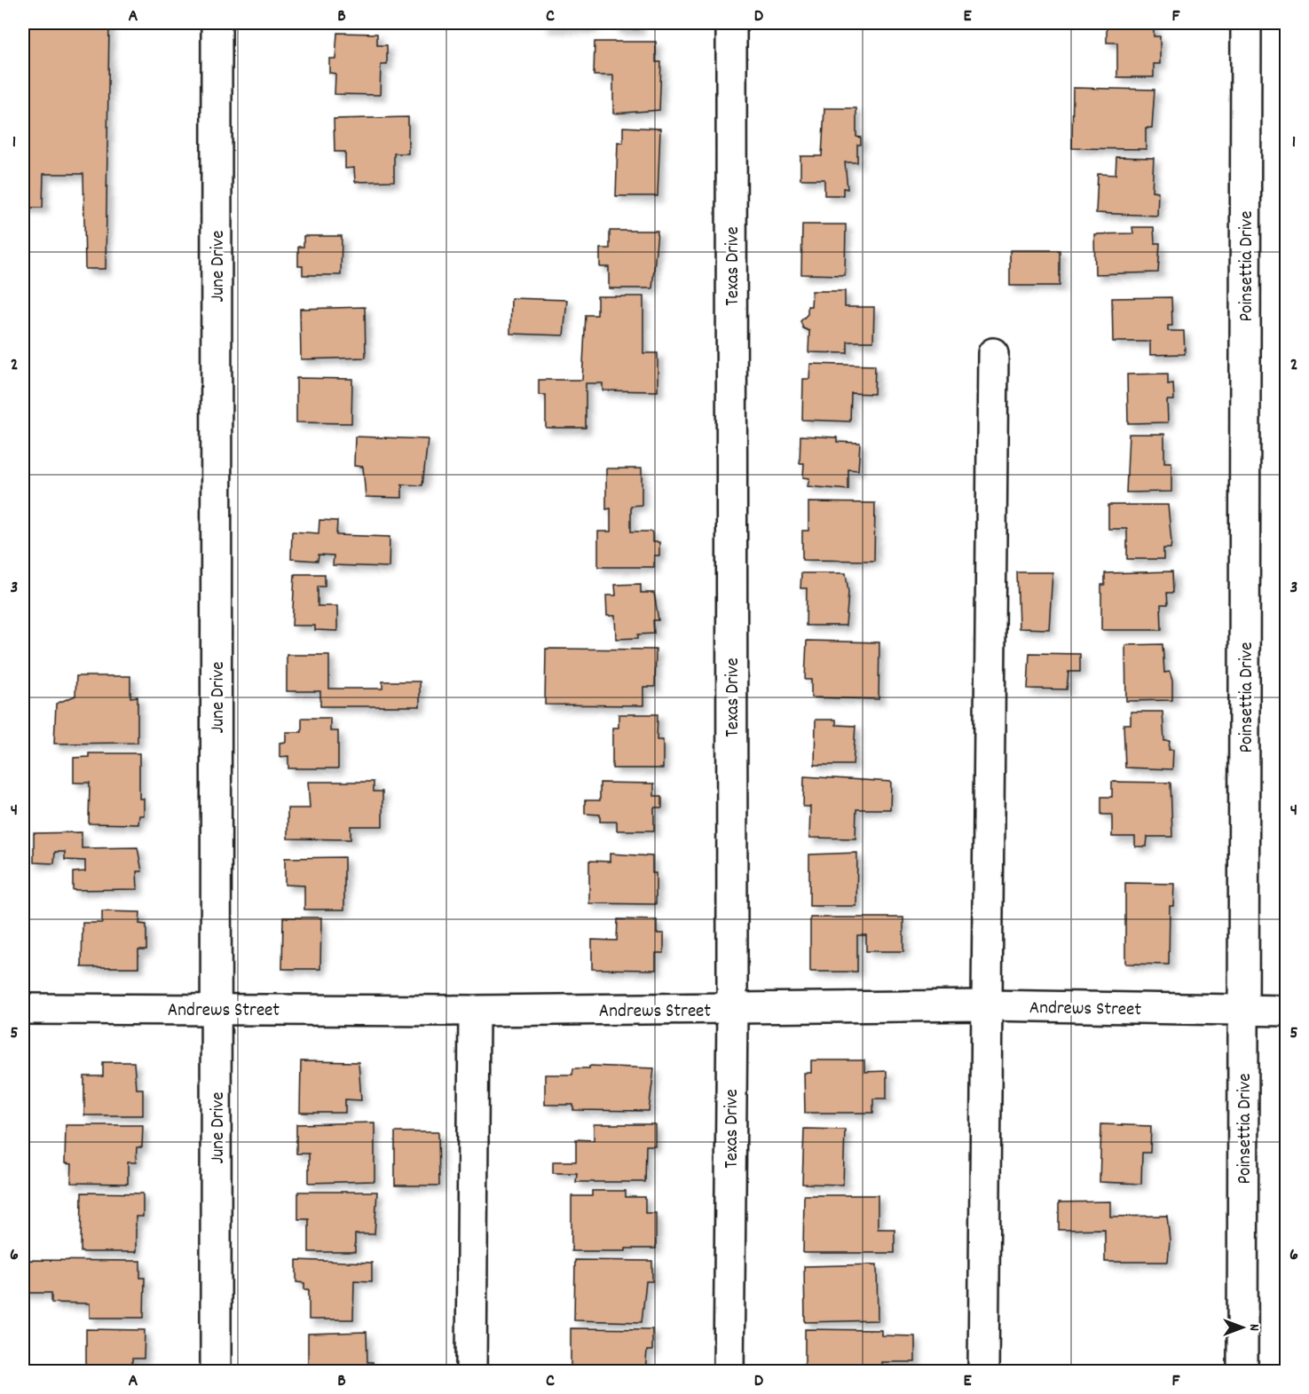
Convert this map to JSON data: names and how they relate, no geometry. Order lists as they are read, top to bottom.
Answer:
{
  "streets": {
    "street": [
      "June Drive",
      "Texas Drive",
      "Poinsettia Drive",
      "Andrews Street"
    ]
  },
  "crossings": [
    ["June Drive", "Andrews Street"],
    ["Texas Drive", "Andrews Street"],
    ["Poinsettia Drive", "Andrews Street"]
  ],
  "north": "right",
  "grid": {
    "columns": [
      "A",
      "B",
      "C",
      "D",
      "E",
      "F"
    ],
    "rows": [
      "1",
      "2",
      "3",
      "4",
      "5",
      "6"
    ]
  }
}
